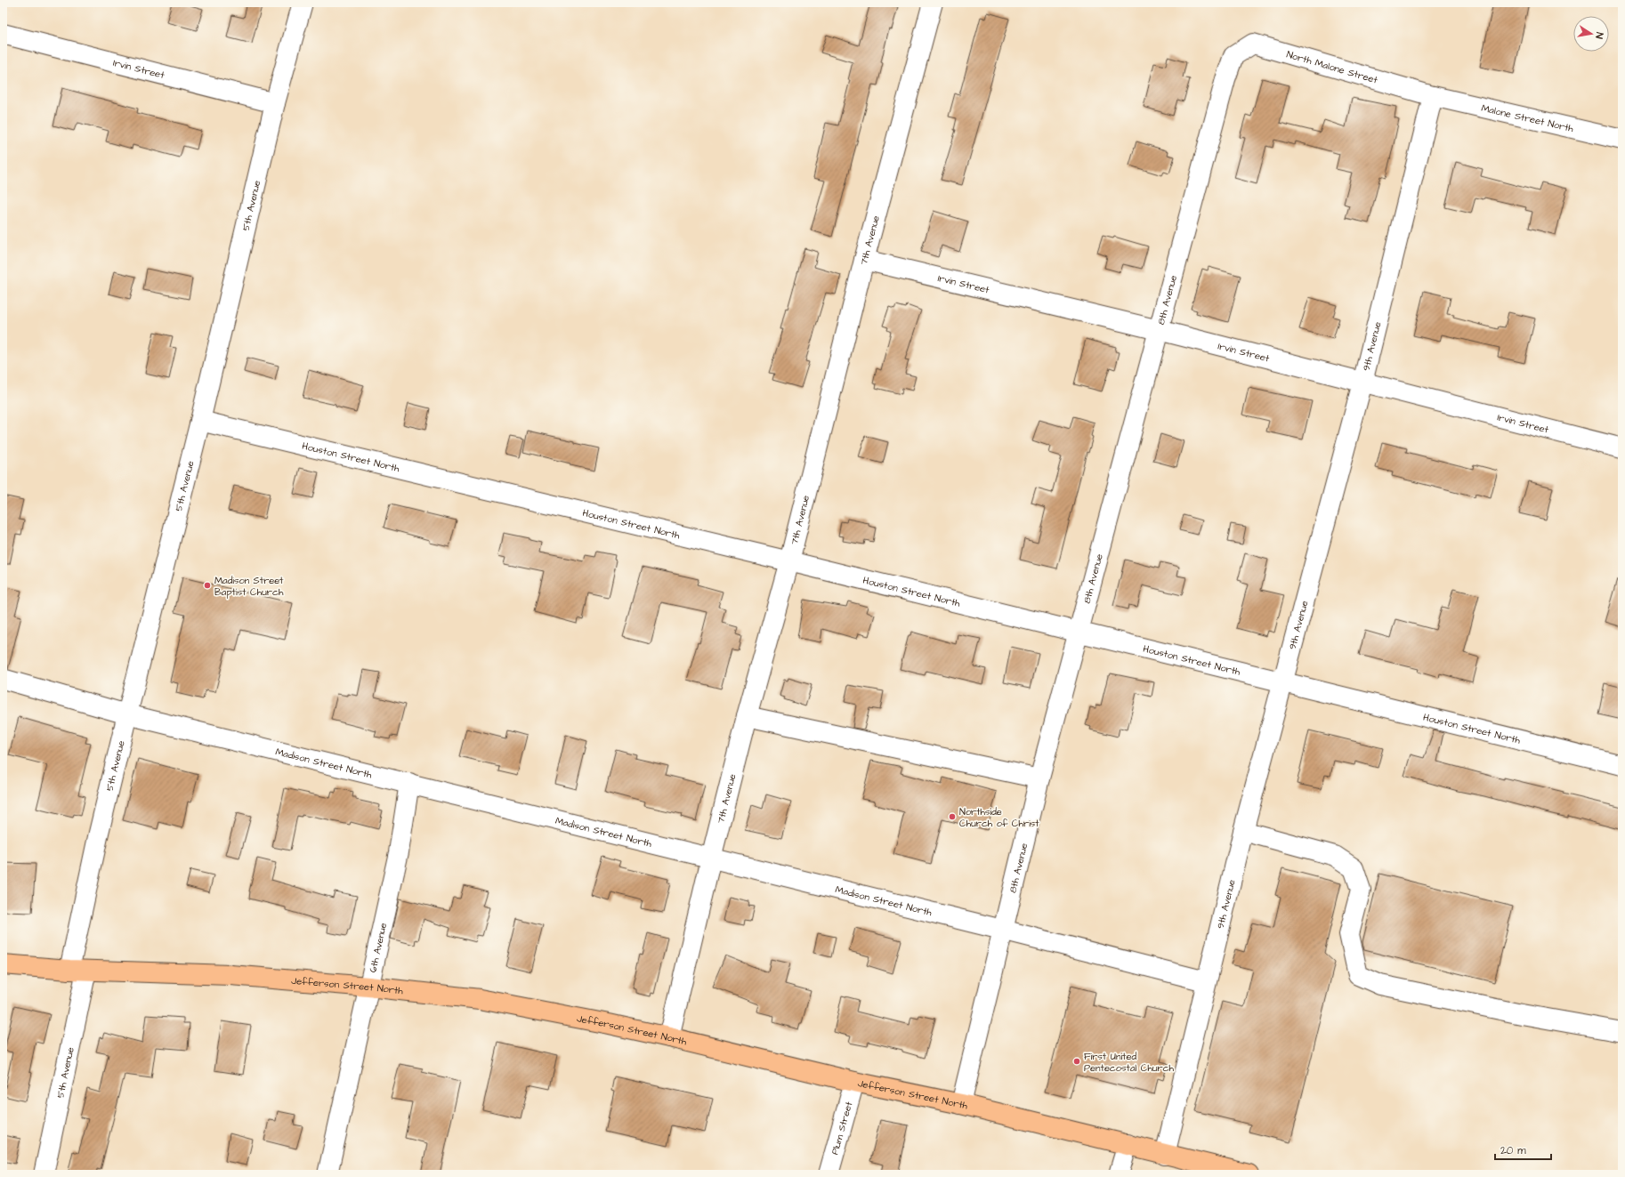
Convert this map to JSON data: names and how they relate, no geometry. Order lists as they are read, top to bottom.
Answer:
{
  "streets": {
    "main road": ["Jefferson Street North"],
    "street": [
      "North Malone Street",
      "Irvin Street",
      "Malone Street North",
      "5th Avenue",
      "7th Avenue",
      "8th Avenue",
      "9th Avenue",
      "Houston Street North",
      "Madison Street North",
      "6th Avenue",
      "Plum Street"
    ]
  },
  "crossings": [
    ["North Malone Street", "Malone Street North"],
    ["North Malone Street", "8th Avenue"],
    ["North Malone Street", "9th Avenue"],
    ["Irvin Street", "5th Avenue"],
    ["Irvin Street", "7th Avenue"],
    ["Irvin Street", "8th Avenue"],
    ["Irvin Street", "9th Avenue"],
    ["Malone Street North", "9th Avenue"],
    ["5th Avenue", "Houston Street North"],
    ["5th Avenue", "Madison Street North"],
    ["5th Avenue", "Jefferson Street North"],
    ["7th Avenue", "Houston Street North"],
    ["7th Avenue", "Madison Street North"],
    ["7th Avenue", "Jefferson Street North"],
    ["8th Avenue", "Houston Street North"],
    ["8th Avenue", "Madison Street North"],
    ["8th Avenue", "Jefferson Street North"],
    ["9th Avenue", "Houston Street North"],
    ["9th Avenue", "Madison Street North"],
    ["9th Avenue", "Jefferson Street North"],
    ["Madison Street North", "6th Avenue"],
    ["6th Avenue", "Jefferson Street North"],
    ["Jefferson Street North", "Plum Street"]
  ],
  "places": ["Madison Street Baptist Church", "Northside Church of Christ", "First United Pentecostal Church"],
  "scale_bar": "20 m",
  "north": "right"
}
